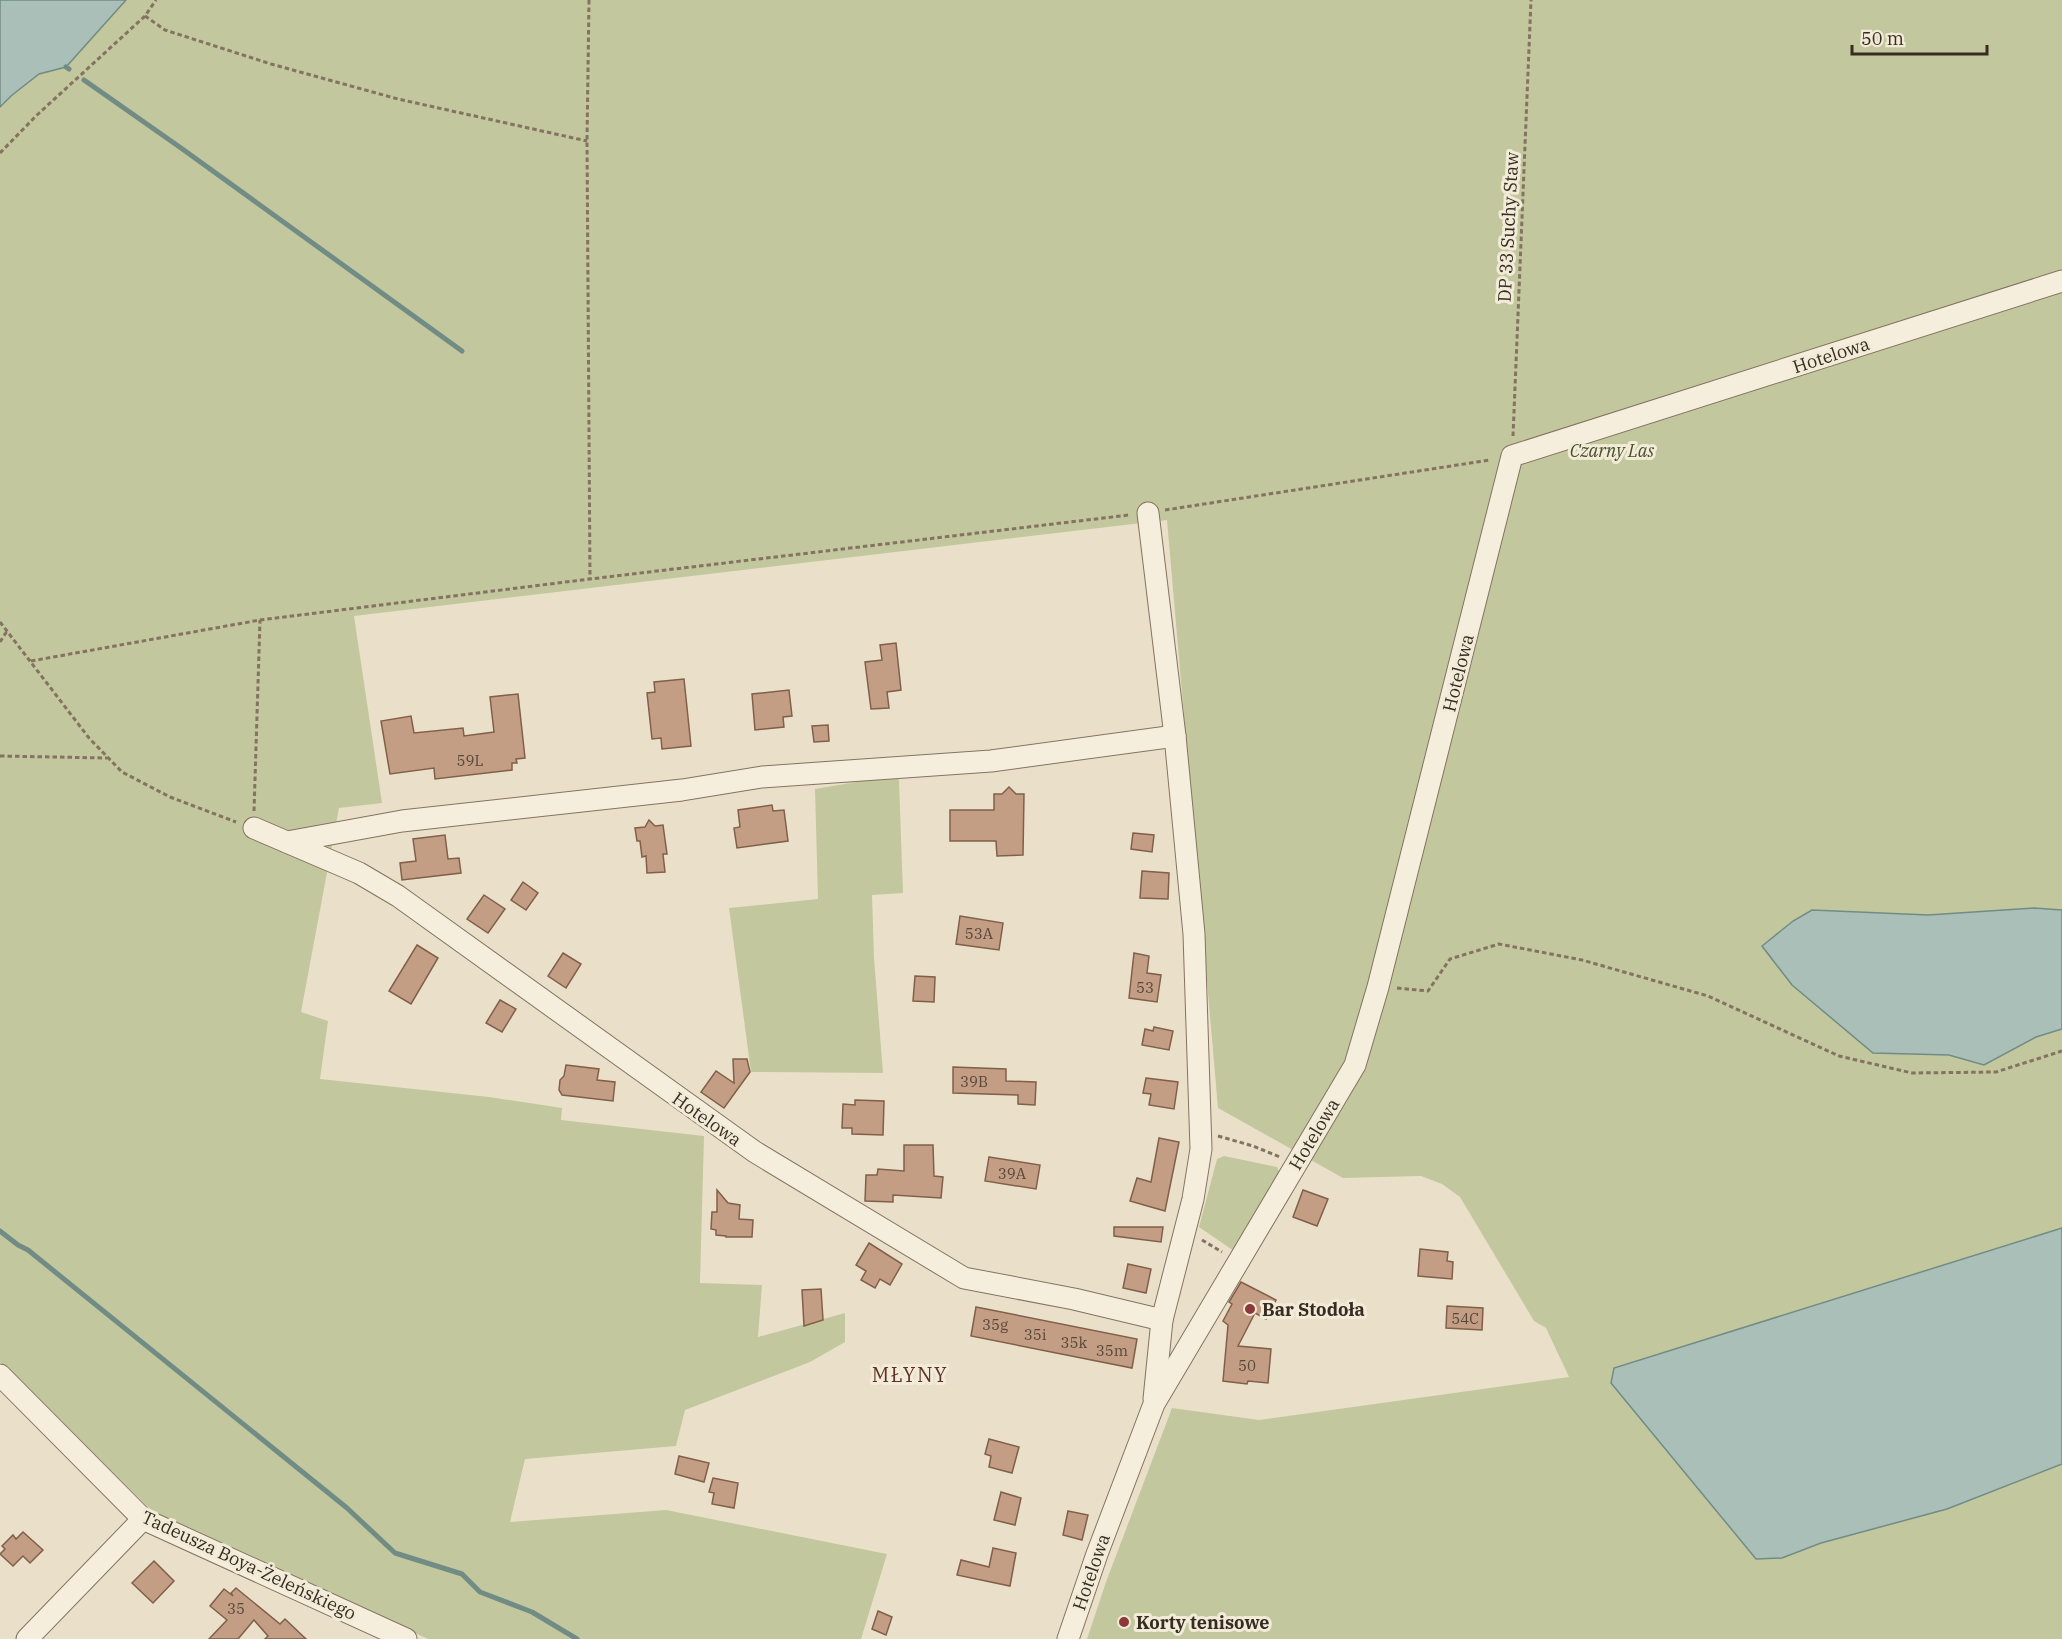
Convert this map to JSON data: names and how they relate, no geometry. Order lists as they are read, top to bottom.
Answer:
{
  "streets": {
    "street": ["Hotelowa", "Tadeusza Boya-Żeleńskiego"],
    "path": ["DP 33 Suchy Staw"]
  },
  "crossings": [
    ["DP 33 Suchy Staw", "Hotelowa"]
  ],
  "districts": ["MŁYNY"],
  "parks": ["Czarny Las"],
  "places": ["Bar Stodoła", "Korty tenisowe"],
  "house_numbers": [
    "59L",
    "53A",
    "53",
    "39B",
    "39A",
    "54C",
    "35g",
    "35i",
    "35k",
    "35m",
    "50",
    "35"
  ],
  "scale_bar": "50 m"
}
